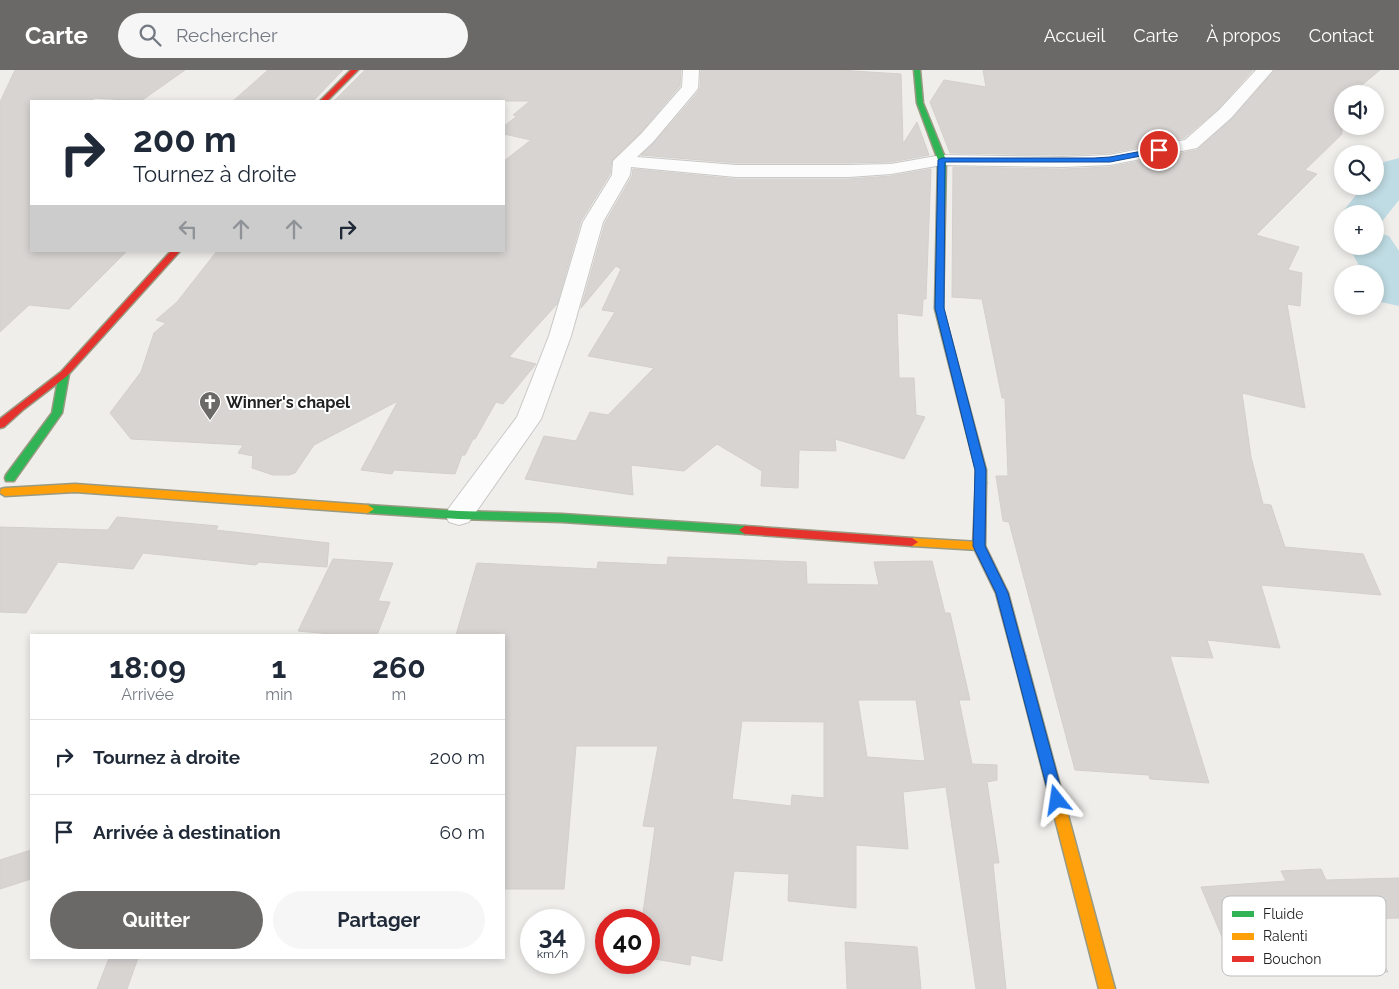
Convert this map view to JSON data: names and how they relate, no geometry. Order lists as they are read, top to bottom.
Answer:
{
  "places": {
    "church": ["Winner's chapel"]
  },
  "legend": ["Fluide", "Ralenti", "Bouchon"],
  "page": {
    "header": "Carte",
    "search": "Rechercher",
    "nav": [
      "Accueil",
      "Carte",
      "À propos",
      "Contact"
    ],
    "map_buttons": ["+", "−"],
    "turn": ["200 m", "Tournez à droite"],
    "eta": [
      "18:09",
      "Arrivée",
      "1",
      "min",
      "260",
      "m"
    ],
    "list": [
      {
        "name": "Tournez à droite",
        "value": "200 m"
      },
      {
        "name": "Arrivée à destination",
        "value": "60 m"
      }
    ],
    "buttons": ["Quitter", "Partager"],
    "speed": "34 km/h",
    "limit": "40"
  }
}
